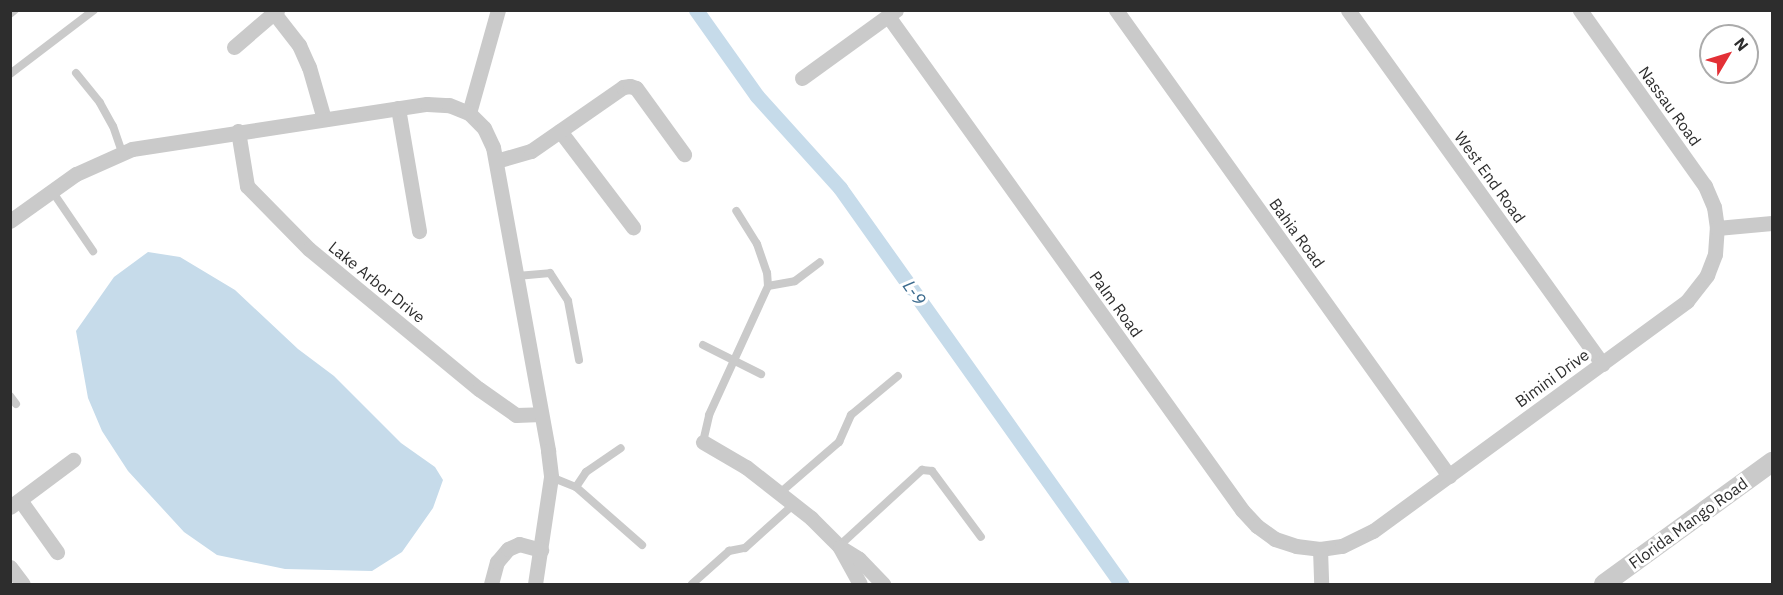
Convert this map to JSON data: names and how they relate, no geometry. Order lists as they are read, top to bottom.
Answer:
{
  "streets": {
    "street": [
      "Nassau Road",
      "West End Road",
      "Bahia Road",
      "Lake Arbor Drive",
      "Palm Road",
      "Bimini Drive",
      "Florida Mango Road"
    ]
  },
  "crossings": [
    ["Nassau Road", "Bimini Drive"],
    ["West End Road", "Bimini Drive"],
    ["Bahia Road", "Bimini Drive"],
    ["Palm Road", "Bimini Drive"]
  ],
  "water": ["L-9"],
  "north": "top right"
}
